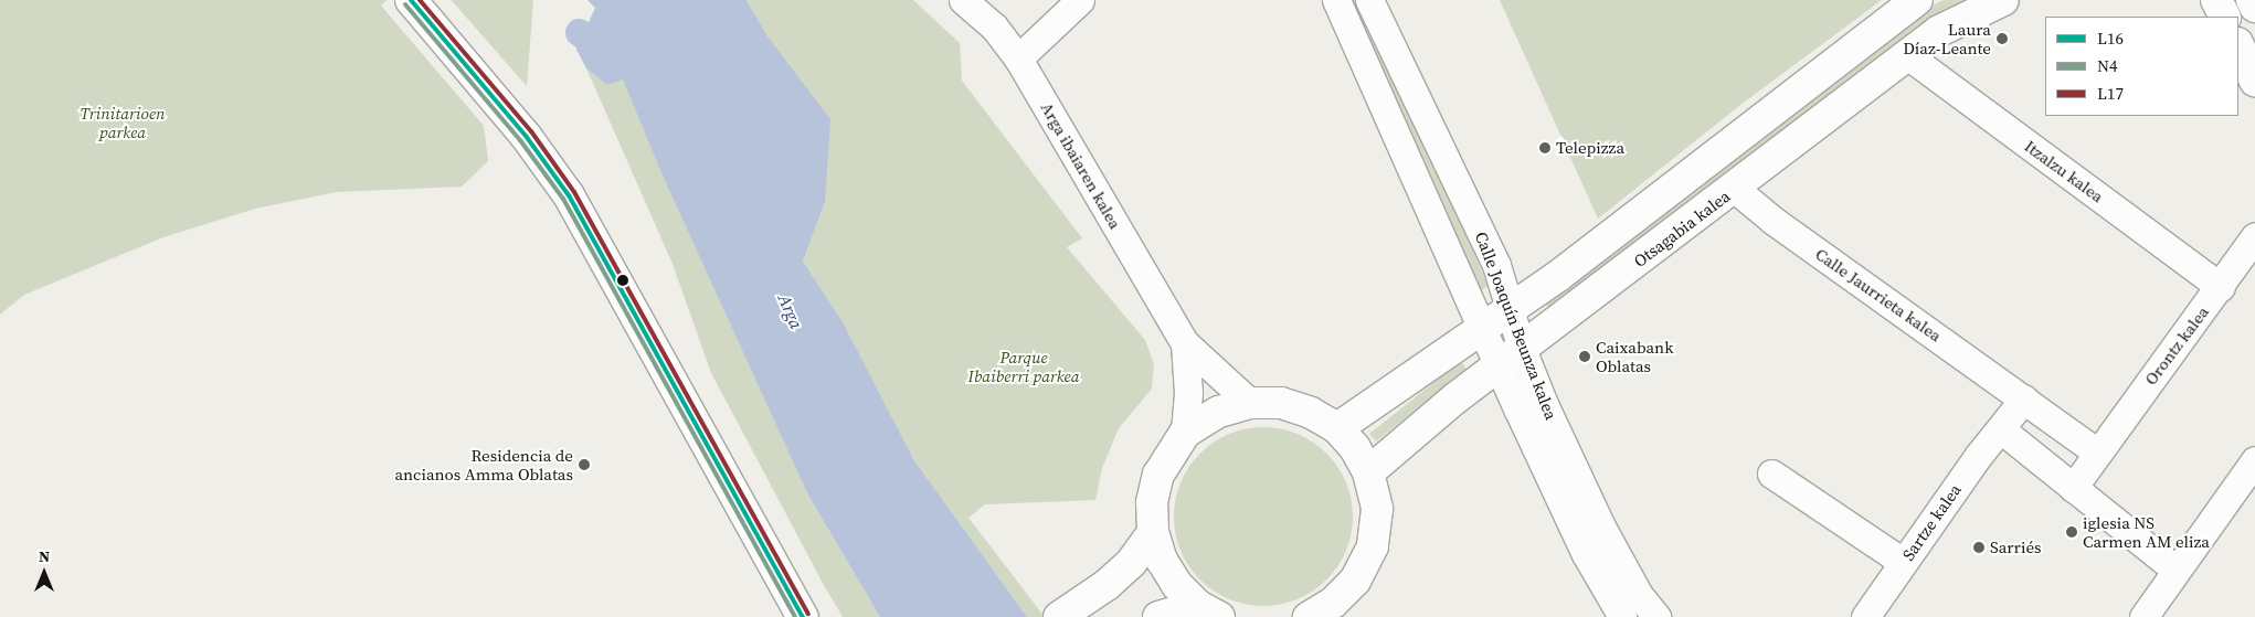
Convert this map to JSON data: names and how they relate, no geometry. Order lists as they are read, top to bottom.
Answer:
{
  "streets": {
    "street": [
      "Arga ibaiaren kalea",
      "Itzalzu kalea",
      "Otsagabia kalea",
      "Calle Jaurrieta kalea",
      "Calle Joaquín Beunza kalea",
      "Orontz kalea",
      "Sartze kalea"
    ]
  },
  "crossings": [
    ["Itzalzu kalea", "Otsagabia kalea"],
    ["Itzalzu kalea", "Orontz kalea"],
    ["Otsagabia kalea", "Calle Jaurrieta kalea"],
    ["Otsagabia kalea", "Calle Joaquín Beunza kalea"],
    ["Calle Jaurrieta kalea", "Orontz kalea"]
  ],
  "water": ["Arga"],
  "parks": ["Trinitarioen parkea", "Parque Ibaiberri parkea"],
  "places": [
    "Laura Díaz-Leante",
    "Telepizza",
    "Caixabank Oblatas",
    "Residencia de ancianos Amma Oblatas",
    "iglesia NS Carmen AM eliza",
    "Sarriés"
  ],
  "lines": ["transit line L16", "transit line L17", "transit line N4"],
  "legend": ["L16", "N4", "L17"],
  "north": "top"
}
